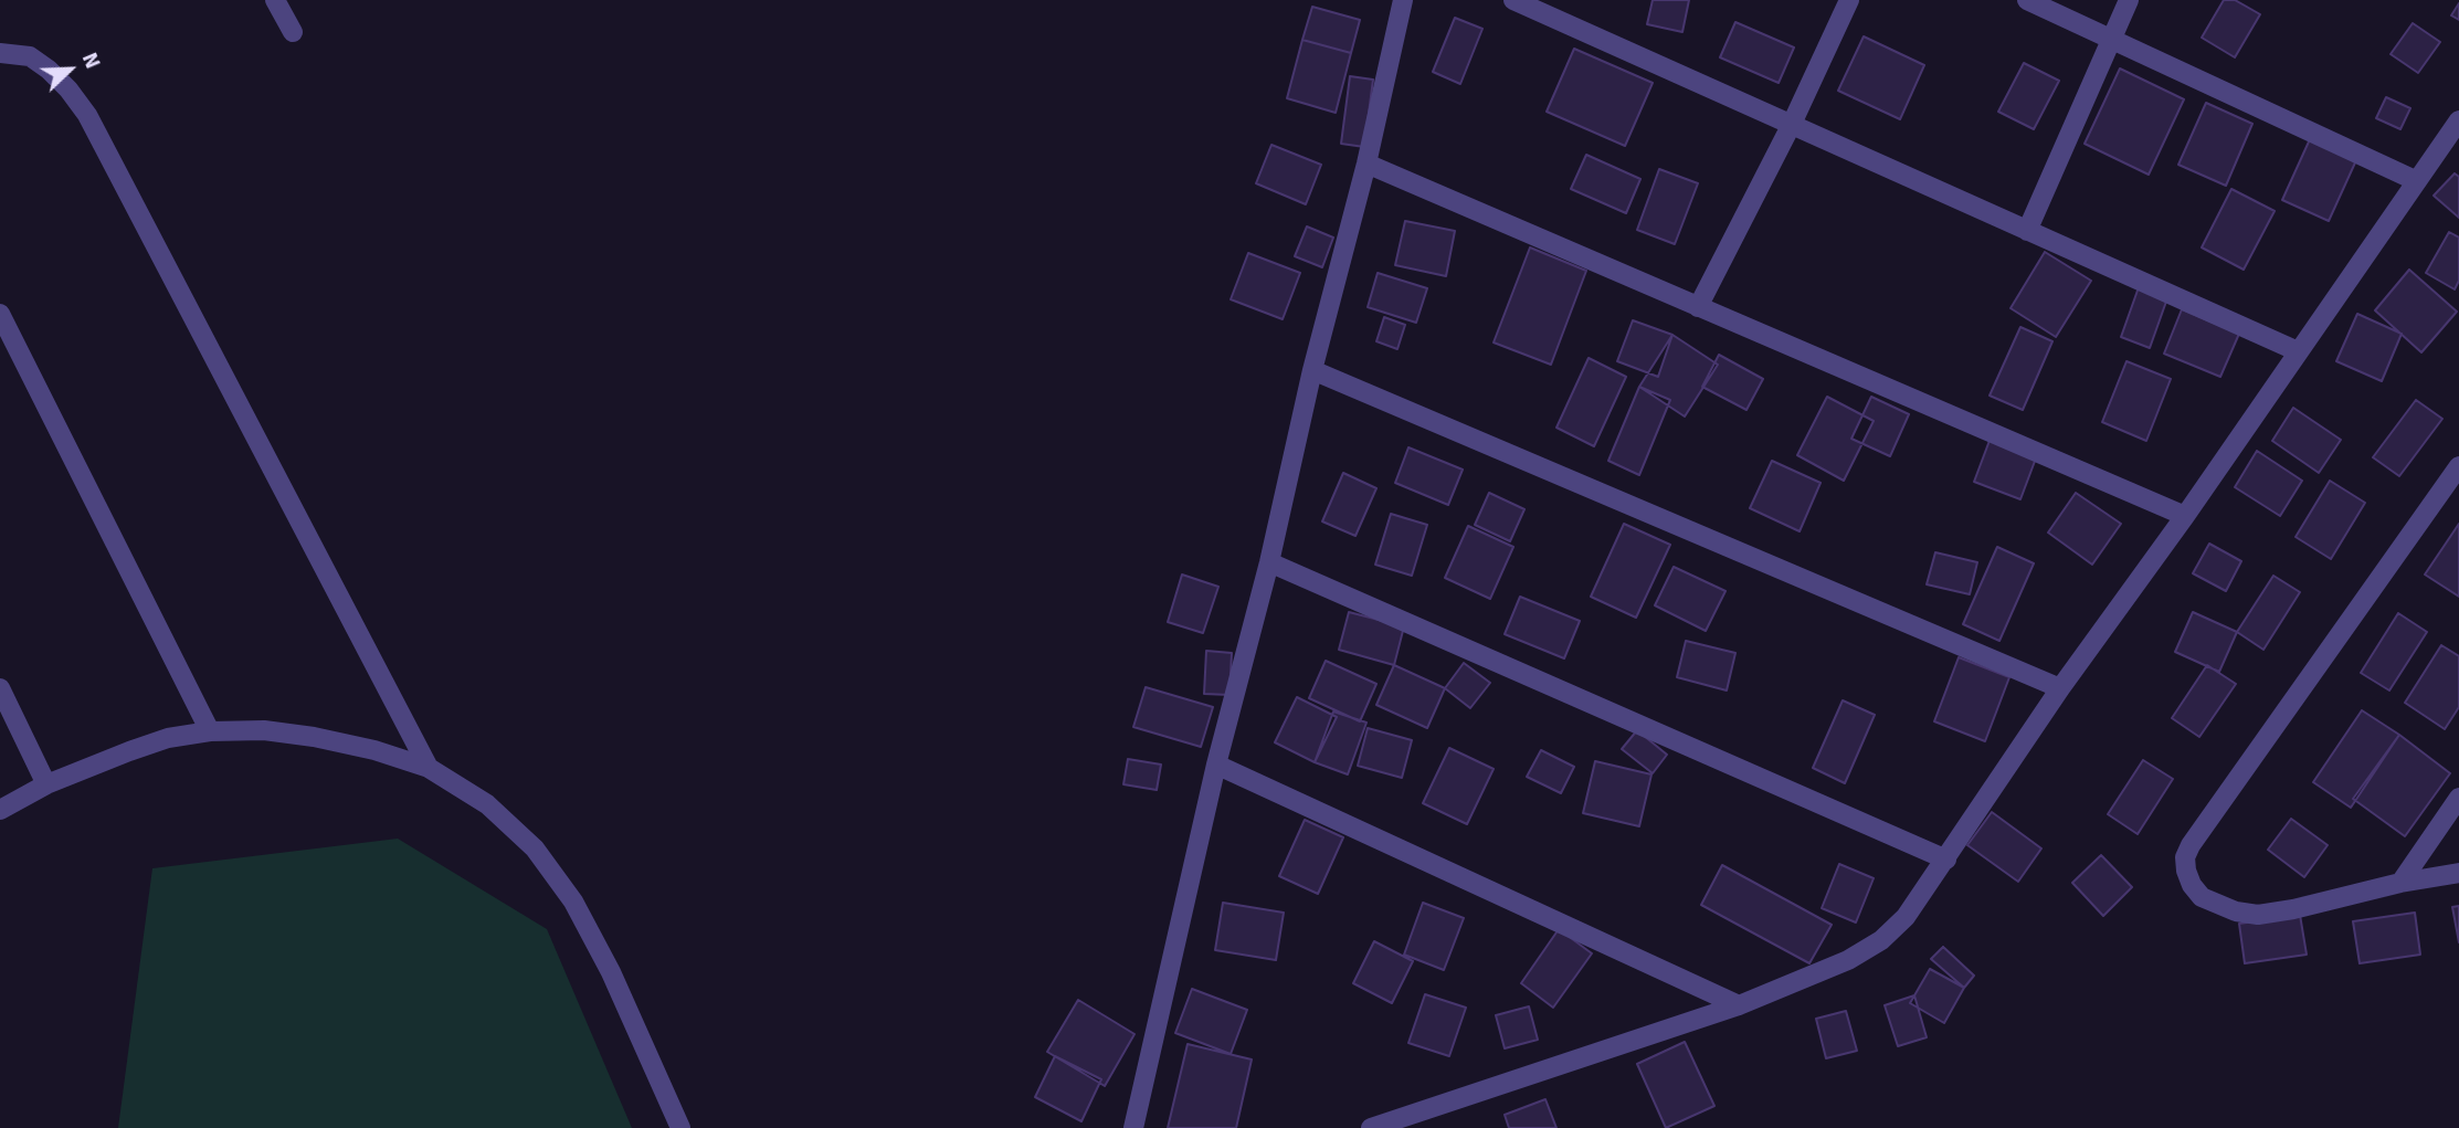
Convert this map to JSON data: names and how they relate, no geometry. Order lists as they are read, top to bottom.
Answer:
{
  "north": "top right"
}
